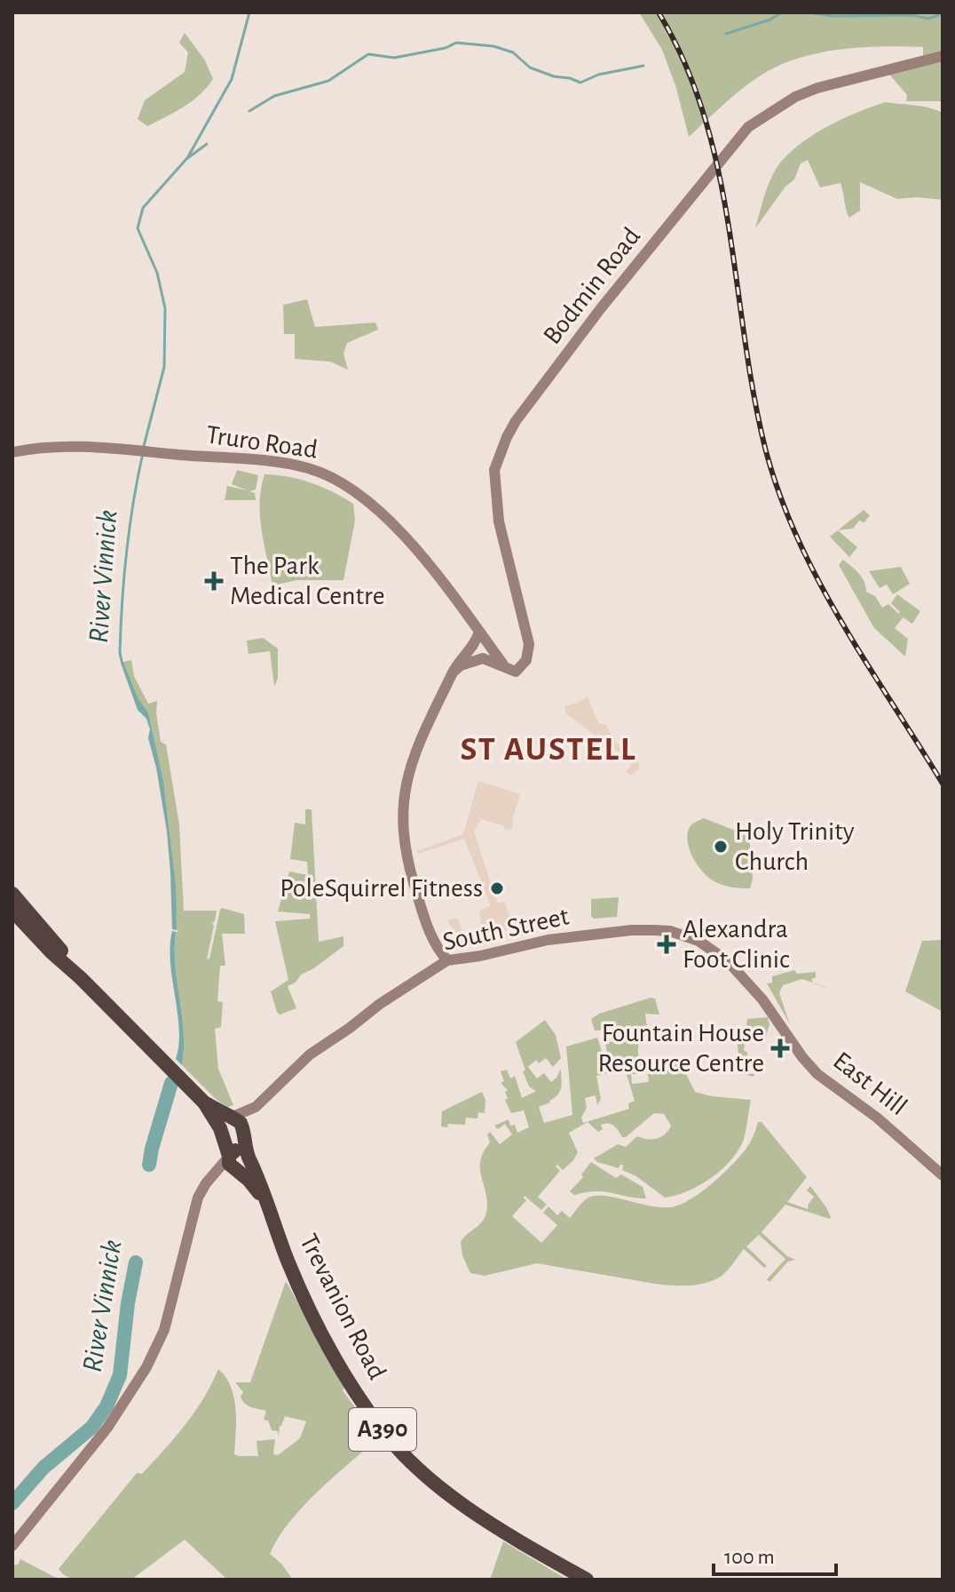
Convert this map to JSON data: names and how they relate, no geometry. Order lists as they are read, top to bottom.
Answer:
{
  "streets": {
    "highway": ["Trevanion Road", "A390"],
    "main road": [
      "Bodmin Road",
      "Truro Road",
      "South Street",
      "East Hill"
    ]
  },
  "crossings": [
    ["Bodmin Road", "Truro Road"],
    ["South Street", "East Hill"],
    ["South Street", "A390"],
    ["Trevanion Road", "A390"]
  ],
  "districts": ["ST AUSTELL"],
  "water": ["River Vinnick"],
  "places": {
    "health": ["The Park Medical Centre", "Alexandra Foot Clinic", "Fountain House Resource Centre"],
    "other": ["Holy Trinity Church", "PoleSquirrel Fitness"]
  },
  "scale_bar": "100 m"
}
